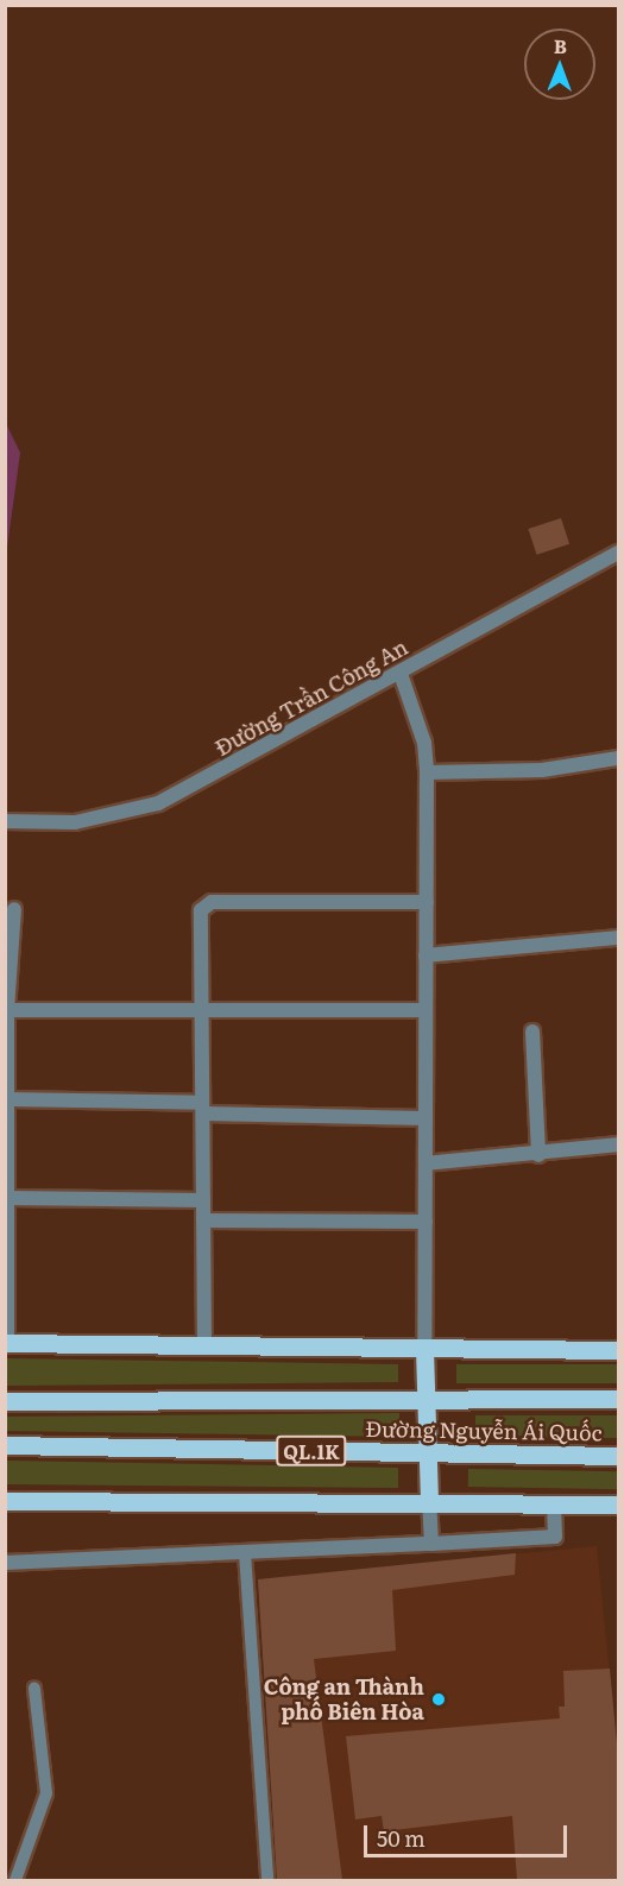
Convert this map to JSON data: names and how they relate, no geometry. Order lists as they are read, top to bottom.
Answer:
{
  "streets": {
    "main road": ["Đường Nguyễn Ái Quốc", "QL.1K"],
    "street": ["Đường Trần Công An"]
  },
  "places": ["Công an Thành phố Biên Hòa"],
  "scale_bar": "50 m",
  "north": "top"
}
